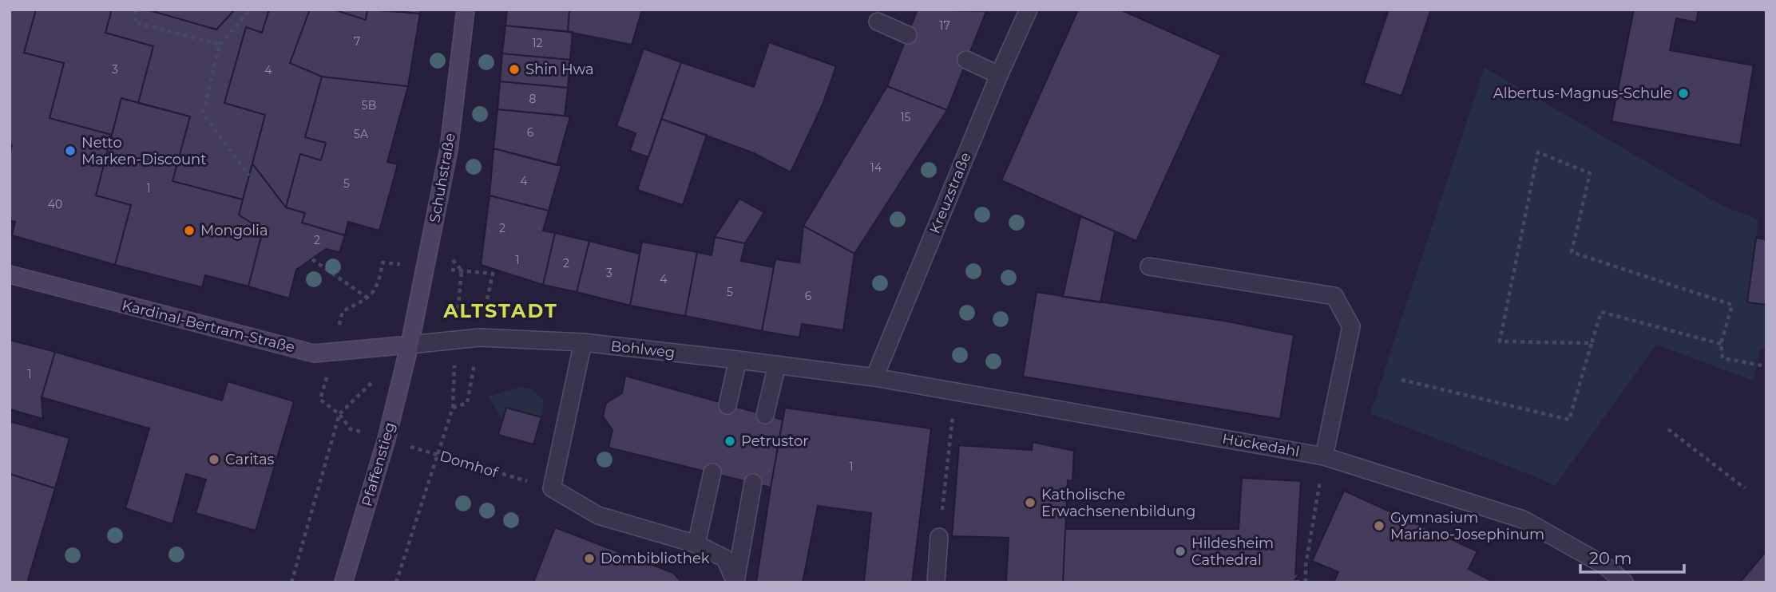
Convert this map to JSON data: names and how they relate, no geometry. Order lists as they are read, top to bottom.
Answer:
{
  "streets": {
    "street": [
      "Schuhstraße",
      "Kreuzstraße",
      "Kardinal-Bertram-Straße",
      "Bohlweg",
      "Hückedahl",
      "Pfaffenstieg"
    ],
    "path": ["Domhof"]
  },
  "crossings": [
    ["Schuhstraße", "Kardinal-Bertram-Straße"],
    ["Schuhstraße", "Bohlweg"],
    ["Schuhstraße", "Pfaffenstieg"],
    ["Kreuzstraße", "Bohlweg"],
    ["Kreuzstraße", "Hückedahl"],
    ["Kardinal-Bertram-Straße", "Bohlweg"],
    ["Kardinal-Bertram-Straße", "Pfaffenstieg"],
    ["Bohlweg", "Hückedahl"],
    ["Bohlweg", "Pfaffenstieg"],
    ["Pfaffenstieg", "Domhof"]
  ],
  "districts": ["ALTSTADT"],
  "places": [
    "Shin Hwa",
    "Albertus-Magnus-Schule",
    "Netto Marken-Discount",
    "Mongolia",
    "Petrustor",
    "Caritas",
    "Katholische Erwachsenenbildung",
    "Gymnasium Mariano-Josephinum",
    "Hildesheim Cathedral",
    "Dombibliothek"
  ],
  "house_numbers": [
    "17",
    "7",
    "12",
    "3",
    "4",
    "8",
    "5B",
    "15",
    "6",
    "5A",
    "14",
    "4",
    "5",
    "1",
    "40",
    "2",
    "2",
    "1",
    "2",
    "3",
    "4",
    "5",
    "6",
    "1",
    "1"
  ],
  "scale_bar": "20 m"
}
